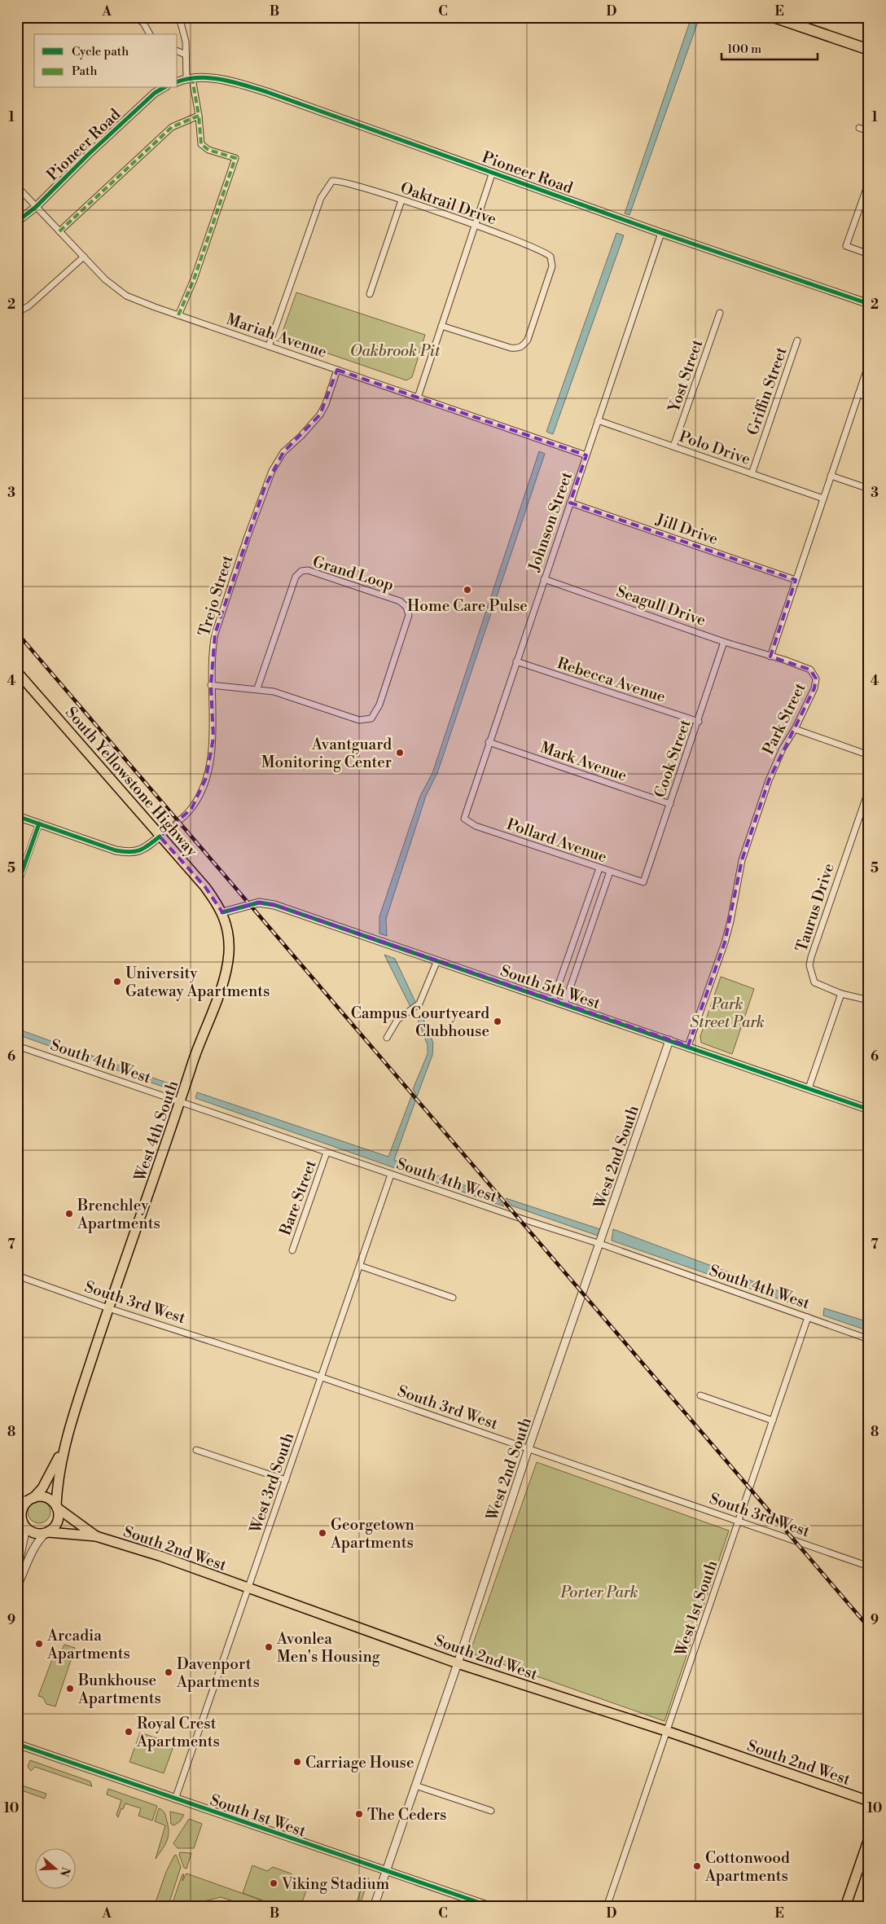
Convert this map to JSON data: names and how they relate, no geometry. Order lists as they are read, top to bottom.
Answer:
{
  "streets": {
    "main road": ["South Yellowstone Highway", "West 4th South", "South 2nd West"],
    "street": [
      "Pioneer Road",
      "Oaktrail Drive",
      "Mariah Avenue",
      "Yost Street",
      "Griffin Street",
      "Polo Drive",
      "Johnson Street",
      "Jill Drive",
      "Grand Loop",
      "Trejo Street",
      "Seagull Drive",
      "Rebecca Avenue",
      "Park Street",
      "Cook Street",
      "Mark Avenue",
      "Pollard Avenue",
      "Taurus Drive",
      "South 5th West",
      "South 4th West",
      "West 2nd South",
      "Bare Street",
      "South 3rd West",
      "West 3rd South",
      "West 1st South",
      "South 1st West"
    ]
  },
  "crossings": [
    ["Pioneer Road", "Mariah Avenue"],
    ["Pioneer Road", "Johnson Street"],
    ["Oaktrail Drive", "Mariah Avenue"],
    ["Mariah Avenue", "Johnson Street"],
    ["Mariah Avenue", "Trejo Street"],
    ["Yost Street", "Polo Drive"],
    ["Griffin Street", "Polo Drive"],
    ["Polo Drive", "Johnson Street"],
    ["Johnson Street", "Jill Drive"],
    ["Johnson Street", "Seagull Drive"],
    ["Johnson Street", "Rebecca Avenue"],
    ["Johnson Street", "Mark Avenue"],
    ["Johnson Street", "Pollard Avenue"],
    ["Grand Loop", "Trejo Street"],
    ["Trejo Street", "South Yellowstone Highway"],
    ["Seagull Drive", "Park Street"],
    ["Seagull Drive", "Cook Street"],
    ["Rebecca Avenue", "Cook Street"],
    ["Park Street", "South 5th West"],
    ["Cook Street", "Mark Avenue"],
    ["Cook Street", "Pollard Avenue"],
    ["South Yellowstone Highway", "South 5th West"],
    ["South Yellowstone Highway", "West 4th South"],
    ["South 5th West", "West 4th South"],
    ["South 5th West", "West 2nd South"],
    ["South 4th West", "West 4th South"],
    ["South 4th West", "West 2nd South"],
    ["South 4th West", "Bare Street"],
    ["South 4th West", "West 3rd South"],
    ["South 4th West", "West 1st South"],
    ["West 4th South", "South 3rd West"],
    ["West 4th South", "South 2nd West"],
    ["West 2nd South", "South 3rd West"],
    ["West 2nd South", "South 2nd West"],
    ["West 2nd South", "South 1st West"],
    ["South 3rd West", "West 3rd South"],
    ["South 3rd West", "West 1st South"],
    ["West 3rd South", "South 2nd West"],
    ["West 3rd South", "South 1st West"],
    ["South 2nd West", "West 1st South"]
  ],
  "parks": ["Oakbrook Pit", "Park Street Park", "Porter Park"],
  "places": [
    "Home Care Pulse",
    "Avantguard Monitoring Center",
    "University Gateway Apartments",
    "Campus Courtyeard Clubhouse",
    "Brenchley Apartments",
    "Georgetown Apartments",
    "Arcadia Apartments",
    "Avonlea Men's Housing",
    "Davenport Apartments",
    "Bunkhouse Apartments",
    "Royal Crest Apartments",
    "Carriage House",
    "The Ceders",
    "Cottonwood Apartments",
    "Viking Stadium"
  ],
  "legend": ["Cycle path", "Path"],
  "scale_bar": "100 m",
  "north": "right",
  "grid": {
    "columns": [
      "A",
      "B",
      "C",
      "D",
      "E"
    ],
    "rows": [
      "1",
      "2",
      "3",
      "4",
      "5",
      "6",
      "7",
      "8",
      "9",
      "10"
    ]
  }
}
